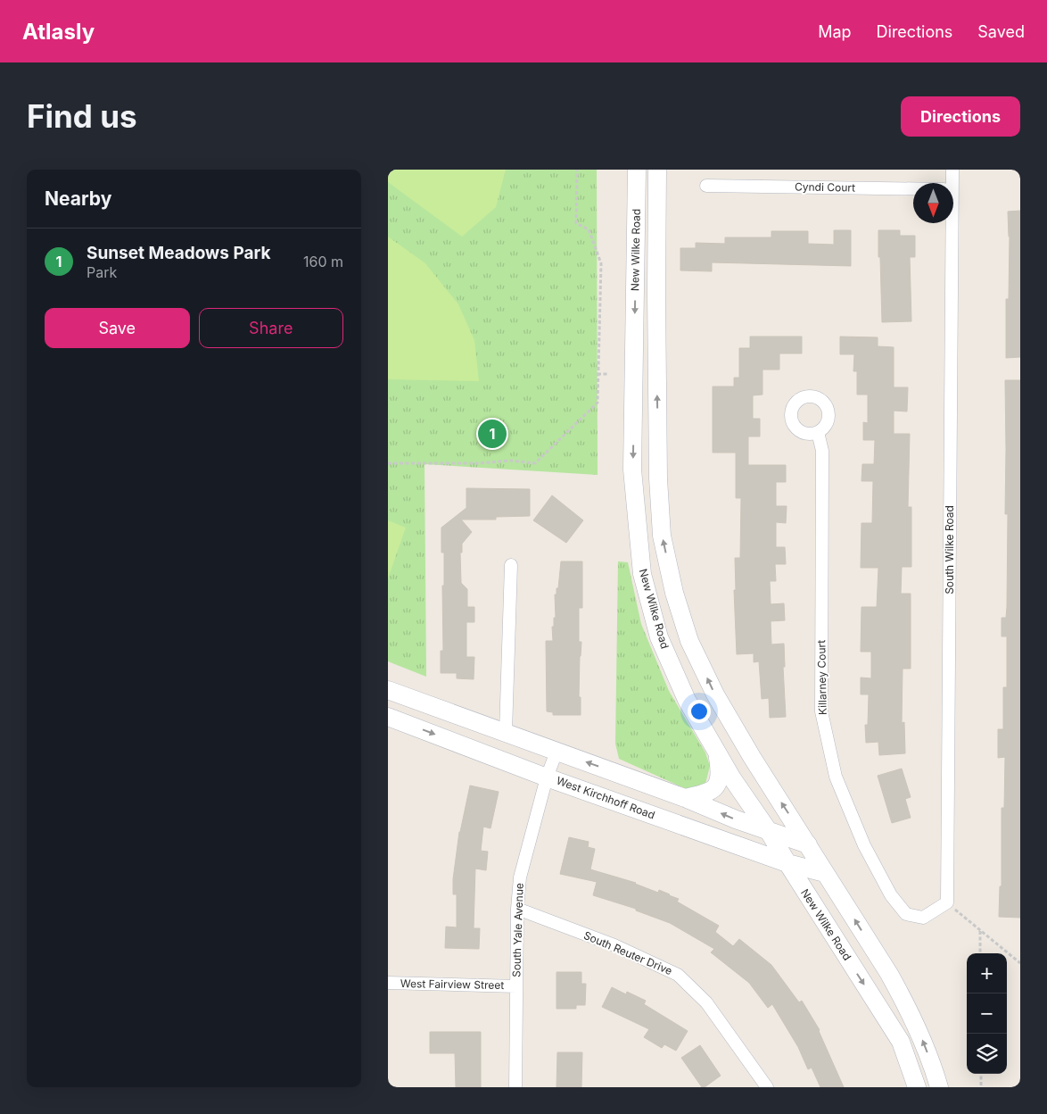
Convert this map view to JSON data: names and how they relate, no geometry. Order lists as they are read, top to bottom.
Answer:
{
  "streets": {
    "main road": ["New Wilke Road", "West Kirchhoff Road"],
    "street": [
      "Cyndi Court",
      "South Wilke Road",
      "Killarney Court",
      "South Yale Avenue",
      "South Reuter Drive",
      "West Fairview Street"
    ]
  },
  "crossings": [
    ["New Wilke Road", "West Kirchhoff Road"],
    ["South Wilke Road", "Killarney Court"],
    ["West Kirchhoff Road", "South Yale Avenue"],
    ["South Yale Avenue", "South Reuter Drive"],
    ["South Yale Avenue", "West Fairview Street"]
  ],
  "north": "bottom",
  "page": {
    "header": "Atlasly",
    "nav": ["Map", "Directions", "Saved"],
    "buttons": [
      "Directions",
      ["Save", "Share"]
    ],
    "title": "Find us",
    "heading": "Nearby",
    "list": [
      {
        "mark": "1",
        "name": "Sunset Meadows Park",
        "note": "Park",
        "value": "160 m"
      }
    ],
    "pins": "1",
    "map_buttons": ["+", "−"]
  }
}
